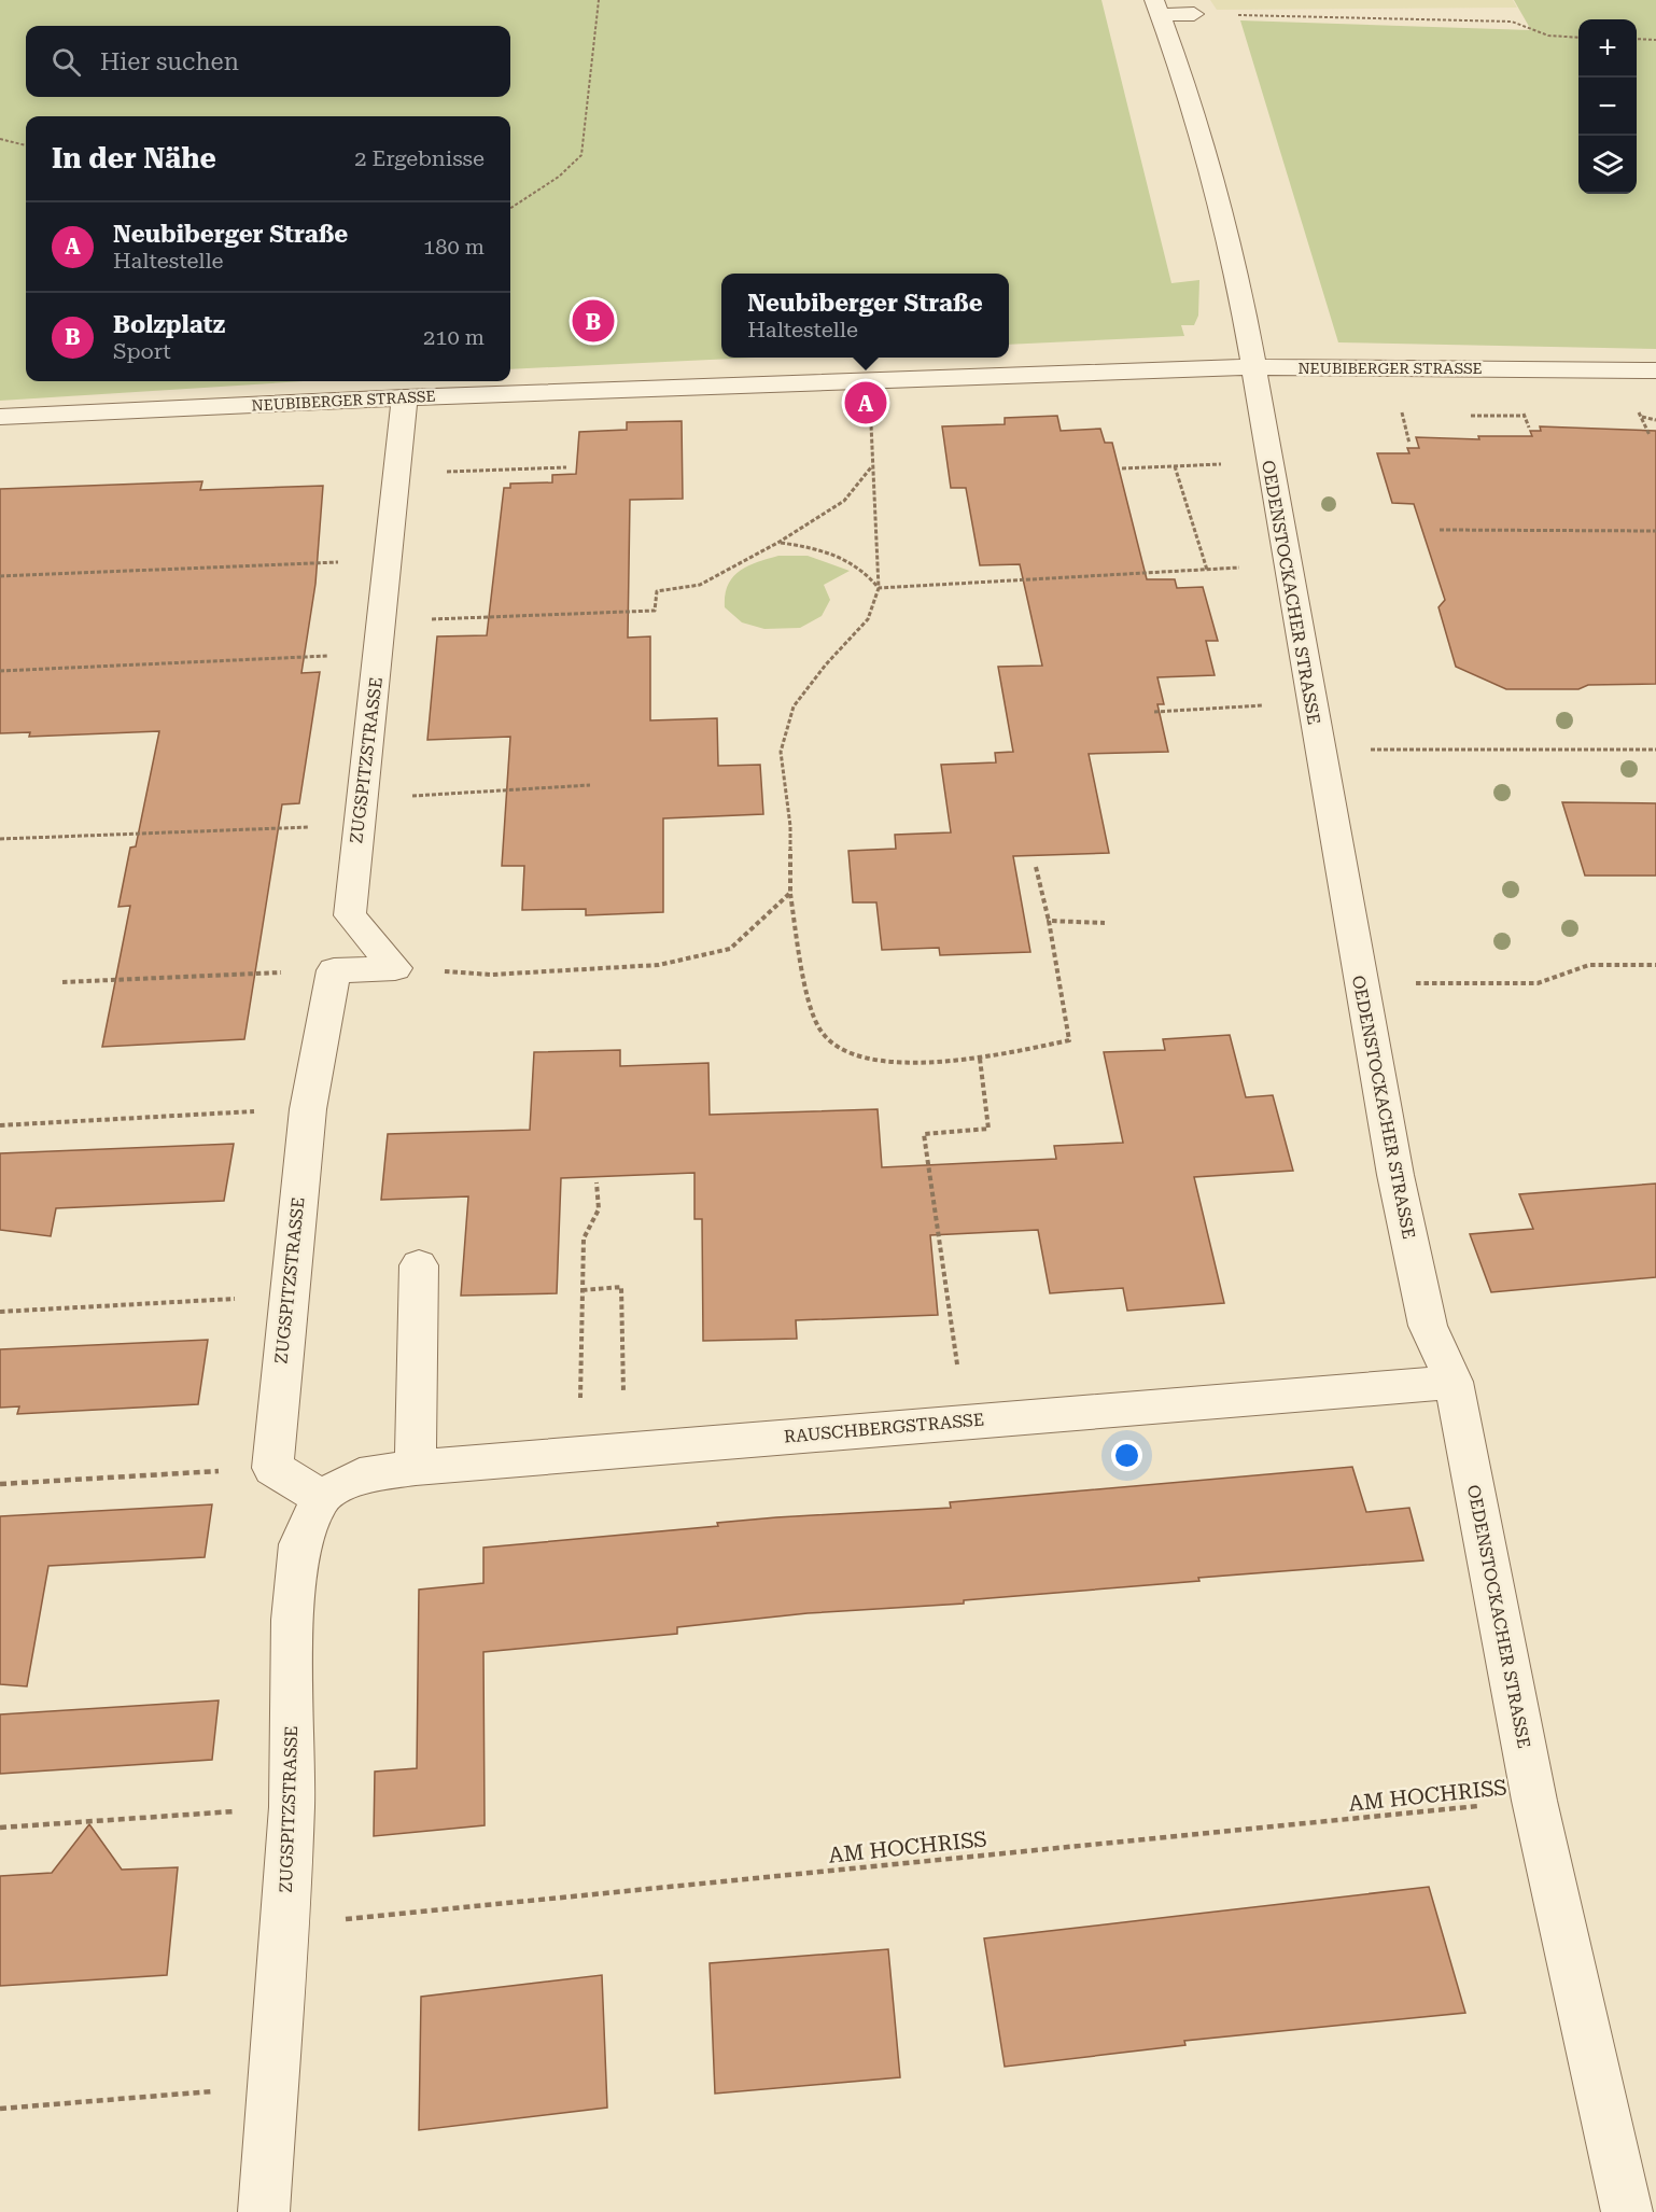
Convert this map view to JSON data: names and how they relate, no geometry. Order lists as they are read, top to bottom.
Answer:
{
  "streets": {
    "street": [
      "NEUBIBERGER STRASSE",
      "OEDENSTOCKACHER STRASSE",
      "ZUGSPITZSTRASSE",
      "RAUSCHBERGSTRASSE"
    ],
    "path": ["AM HOCHRISS"]
  },
  "crossings": [
    ["NEUBIBERGER STRASSE", "OEDENSTOCKACHER STRASSE"],
    ["NEUBIBERGER STRASSE", "ZUGSPITZSTRASSE"],
    ["OEDENSTOCKACHER STRASSE", "RAUSCHBERGSTRASSE"],
    ["OEDENSTOCKACHER STRASSE", "AM HOCHRISS"],
    ["ZUGSPITZSTRASSE", "RAUSCHBERGSTRASSE"],
    ["ZUGSPITZSTRASSE", "AM HOCHRISS"]
  ],
  "page": {
    "map_buttons": ["+", "−"],
    "search": "Hier suchen",
    "heading": ["In der Nähe", "2 Ergebnisse"],
    "list": [
      {
        "mark": "A",
        "name": "Neubiberger Straße",
        "note": "Haltestelle",
        "value": "180 m"
      },
      {
        "mark": "B",
        "name": "Bolzplatz",
        "note": "Sport",
        "value": "210 m"
      }
    ],
    "popup": ["Neubiberger Straße", "Haltestelle"],
    "pins": ["B", "A"]
  }
}
